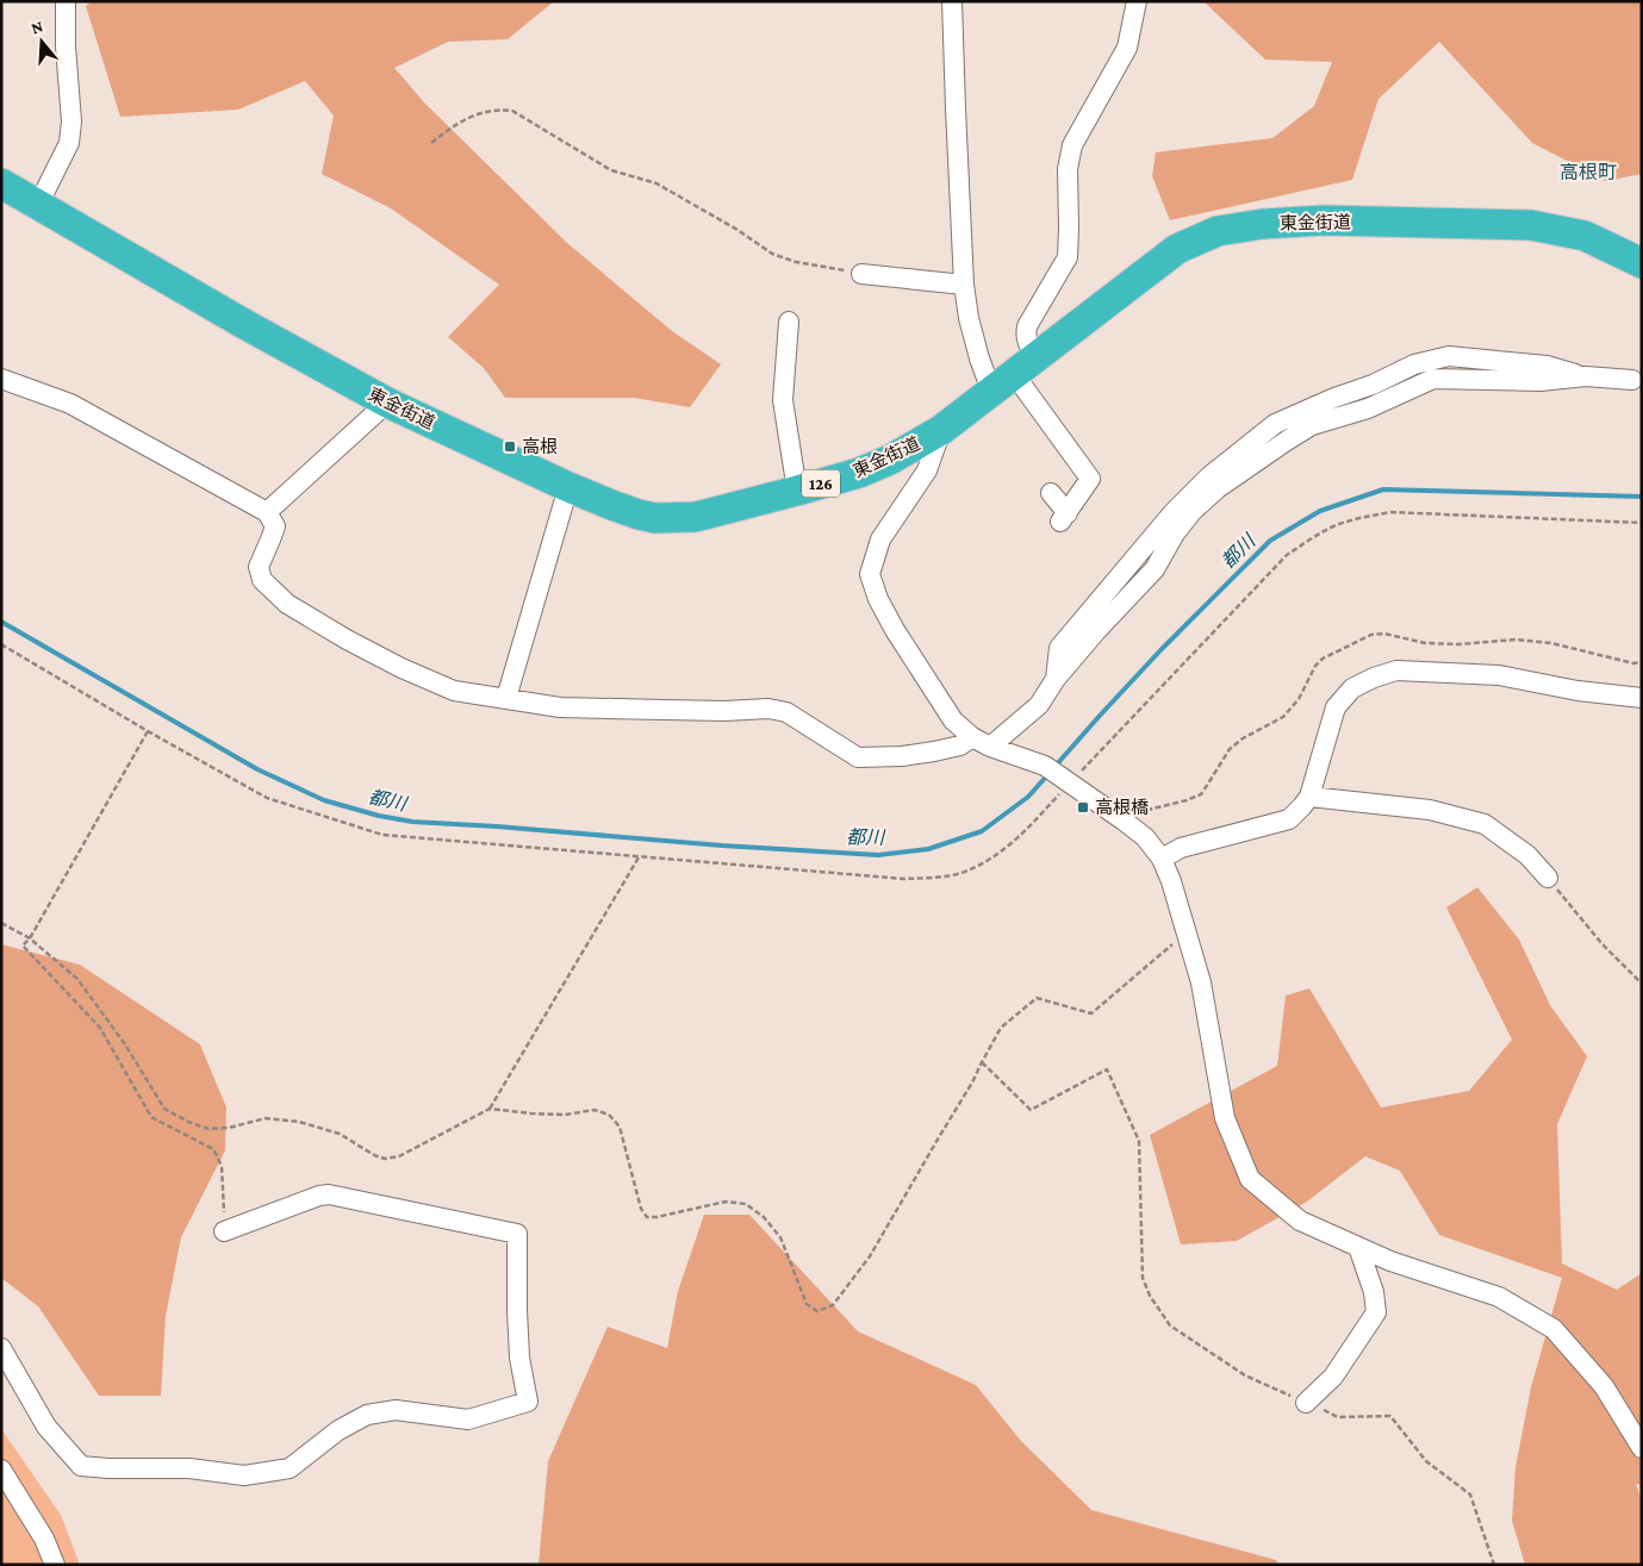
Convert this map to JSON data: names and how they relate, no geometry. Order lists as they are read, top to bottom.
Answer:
{
  "streets": {
    "highway": ["東金街道", "126"]
  },
  "districts": ["高根町"],
  "water": ["都川"],
  "places": {
    "transit": ["高根", "高根橋"]
  },
  "north": "top"
}
